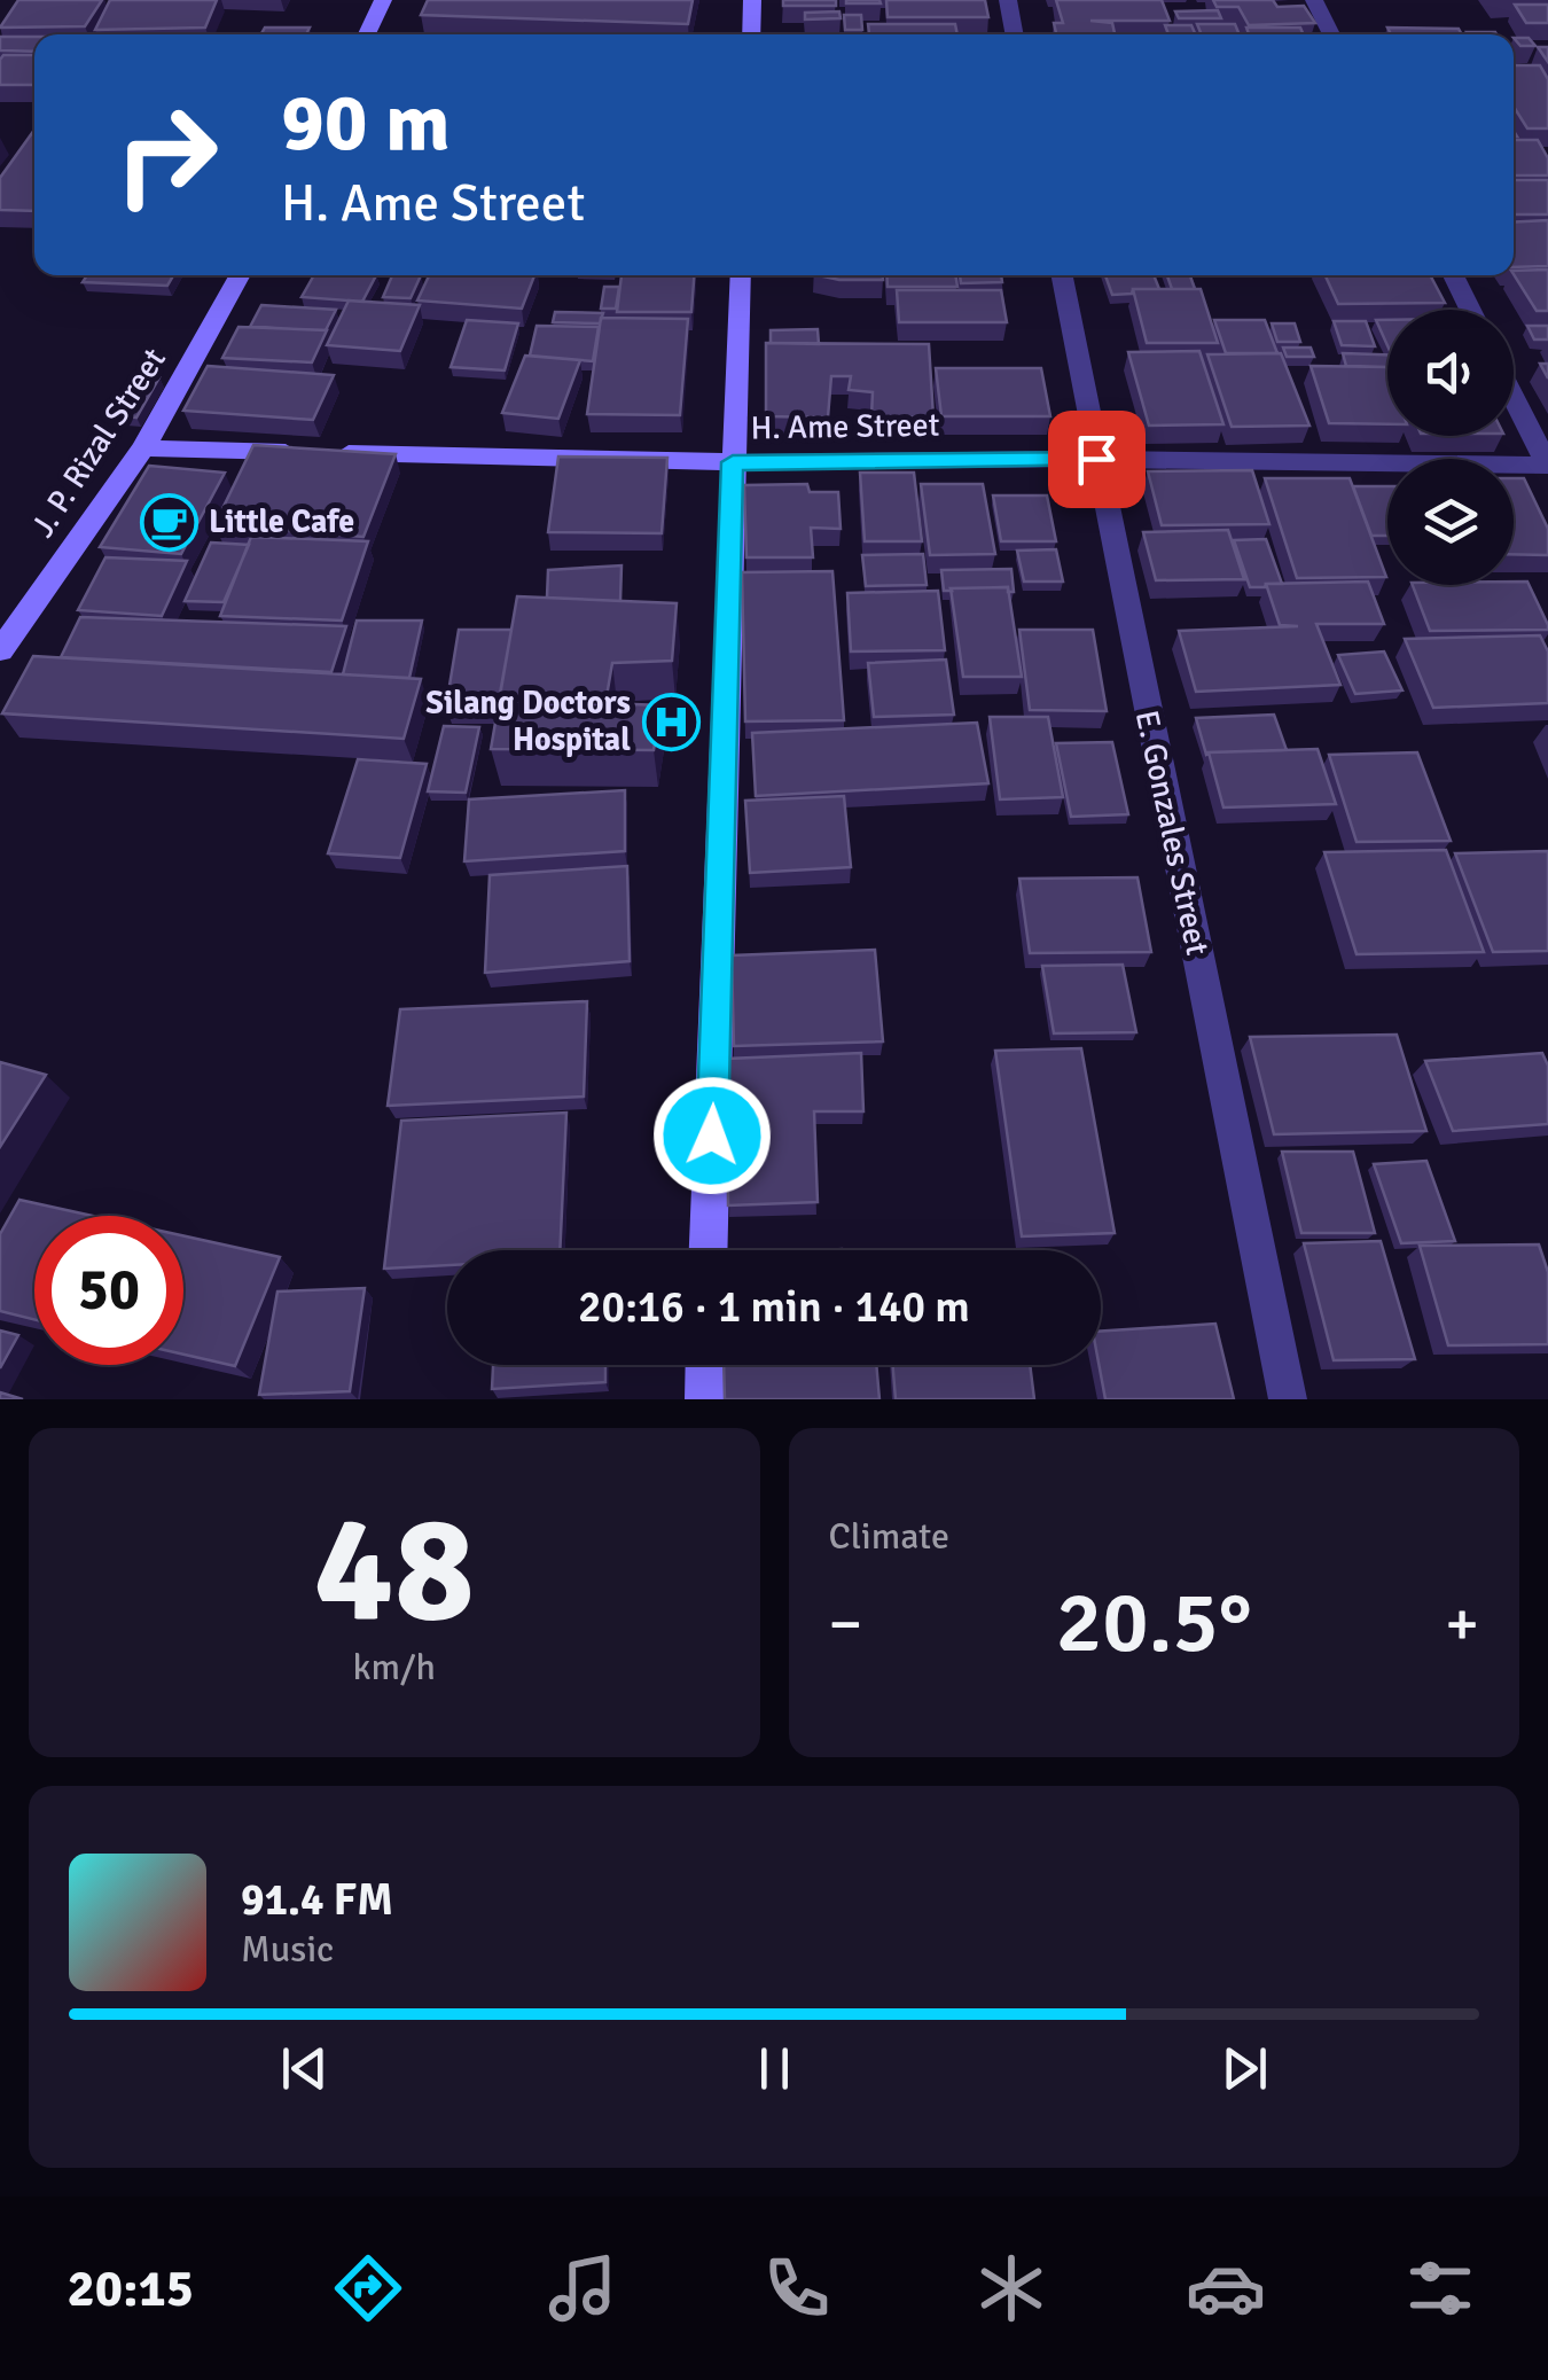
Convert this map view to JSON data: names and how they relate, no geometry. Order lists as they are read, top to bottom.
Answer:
{
  "streets": {
    "main road": ["H. Ame Street", "J. P. Rizal Street"],
    "street": ["E. Gonzales Street"]
  },
  "crossings": [
    ["H. Ame Street", "J. P. Rizal Street"],
    ["H. Ame Street", "E. Gonzales Street"]
  ],
  "places": {
    "cafe": ["Little Cafe"],
    "hospital": ["Silang Doctors Hospital"]
  },
  "page": {
    "turn": ["90 m", "H. Ame Street"],
    "limit": "50",
    "trip": "20:16 · 1 min · 140 m",
    "tile": [
      ["48", "km/h"],
      "Climate"
    ],
    "heat": ["−", "20.5°", "+"],
    "song": ["91.4 FM", "Music"],
    "tabs": "20:15"
  }
}
